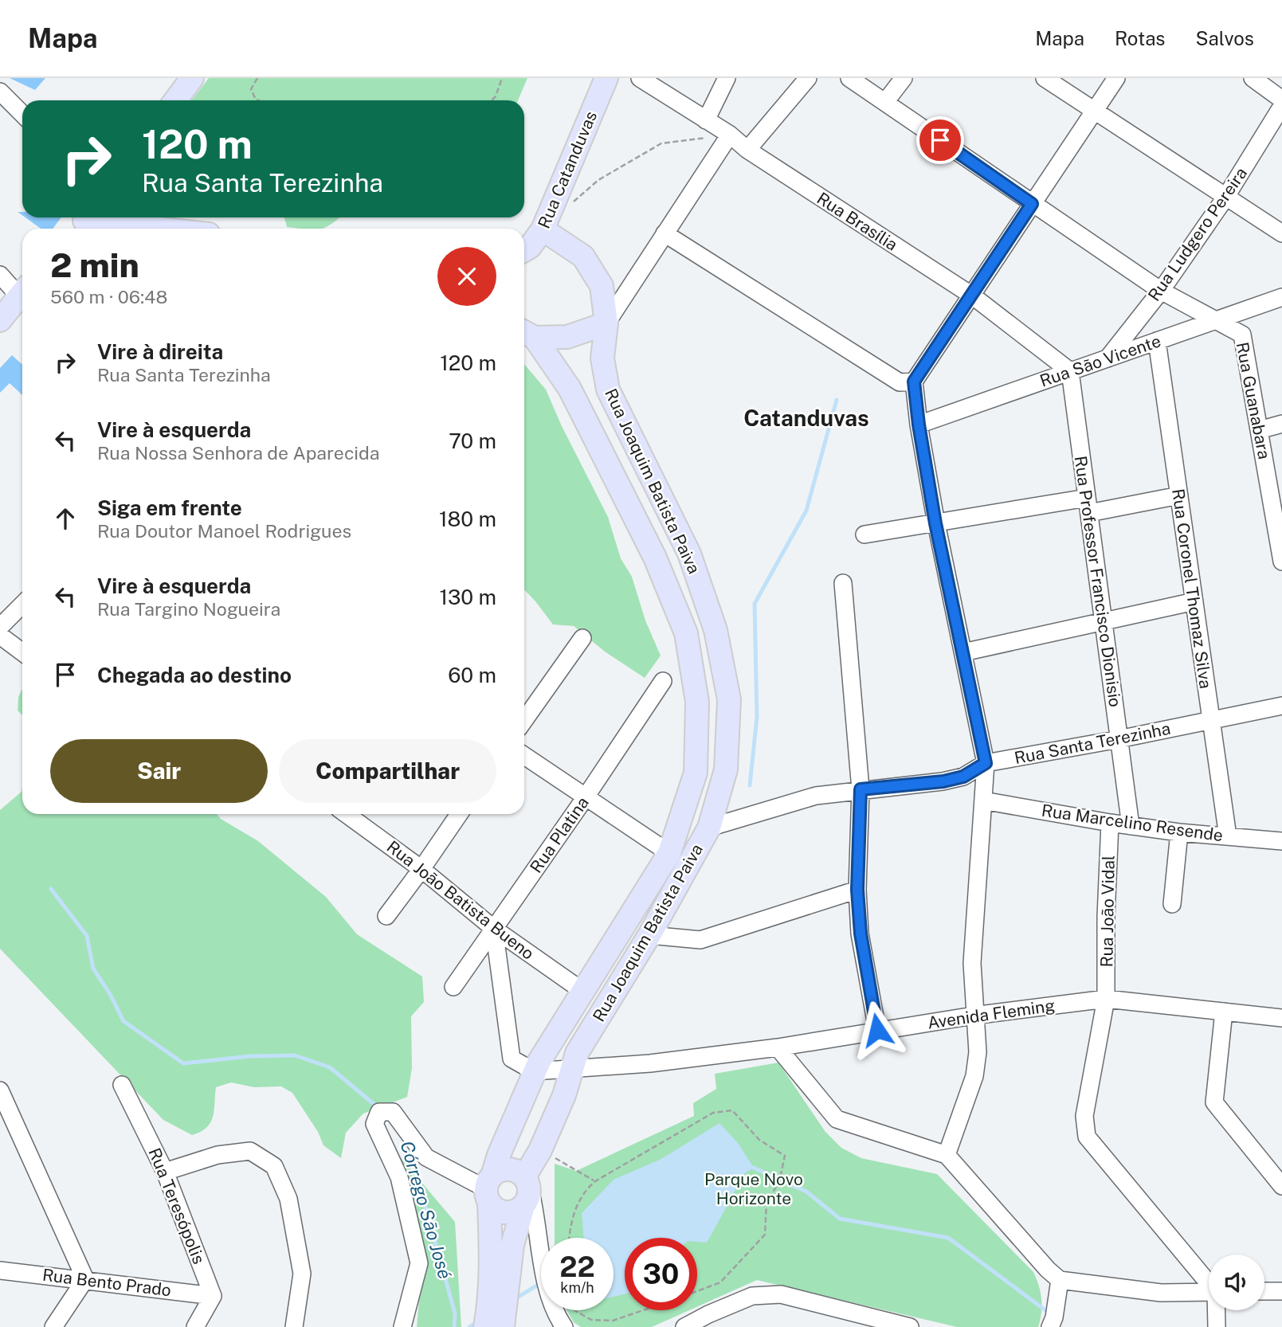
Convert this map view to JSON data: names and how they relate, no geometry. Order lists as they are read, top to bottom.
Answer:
{
  "streets": {
    "main road": ["Rua Catanduvas", "Rua Joaquim Batista Paiva"],
    "street": [
      "Rua Brasília",
      "Rua Ludgero Pereira",
      "Rua São Vicente",
      "Rua Guanabara",
      "Rua Professor Francisco Dionisio",
      "Rua Coronel Thomaz Silva",
      "Rua Santa Terezinha",
      "Rua Marcelino Resende",
      "Rua Platina",
      "Rua João Batista Bueno",
      "Rua João Vidal",
      "Avenida Fleming",
      "Rua Teresópolis",
      "Rua Bento Prado"
    ]
  },
  "crossings": [
    ["Rua Catanduvas", "Rua Joaquim Batista Paiva"],
    ["Rua Brasília", "Rua São Vicente"],
    ["Rua Brasília", "Rua Professor Francisco Dionisio"],
    ["Rua Ludgero Pereira", "Rua São Vicente"],
    ["Rua São Vicente", "Rua Guanabara"],
    ["Rua São Vicente", "Rua Professor Francisco Dionisio"],
    ["Rua São Vicente", "Rua Coronel Thomaz Silva"],
    ["Rua Joaquim Batista Paiva", "Rua Santa Terezinha"],
    ["Rua Joaquim Batista Paiva", "Rua João Batista Bueno"],
    ["Rua Joaquim Batista Paiva", "Avenida Fleming"],
    ["Rua Professor Francisco Dionisio", "Rua Santa Terezinha"],
    ["Rua Professor Francisco Dionisio", "Rua Marcelino Resende"],
    ["Rua Coronel Thomaz Silva", "Rua Santa Terezinha"],
    ["Rua Coronel Thomaz Silva", "Rua Marcelino Resende"],
    ["Rua Marcelino Resende", "Rua João Vidal"],
    ["Rua Platina", "Rua João Batista Bueno"],
    ["Rua João Vidal", "Avenida Fleming"],
    ["Rua Teresópolis", "Rua Bento Prado"]
  ],
  "districts": ["Catanduvas"],
  "water": ["Córrego São José"],
  "parks": ["Parque Novo Horizonte"],
  "page": {
    "header": "Mapa",
    "nav": ["Mapa", "Rotas", "Salvos"],
    "turn": ["120 m", "Rua Santa Terezinha"],
    "heading": ["2 min", "560 m · 06:48"],
    "list": [
      {
        "name": "Vire à direita",
        "note": "Rua Santa Terezinha",
        "value": "120 m"
      },
      {
        "name": "Vire à esquerda",
        "note": "Rua Nossa Senhora de Aparecida",
        "value": "70 m"
      },
      {
        "name": "Siga em frente",
        "note": "Rua Doutor Manoel Rodrigues",
        "value": "180 m"
      },
      {
        "name": "Vire à esquerda",
        "note": "Rua Targino Nogueira",
        "value": "130 m"
      },
      {
        "name": "Chegada ao destino",
        "value": "60 m"
      }
    ],
    "buttons": ["Sair", "Compartilhar"],
    "speed": "22 km/h",
    "limit": "30"
  }
}
